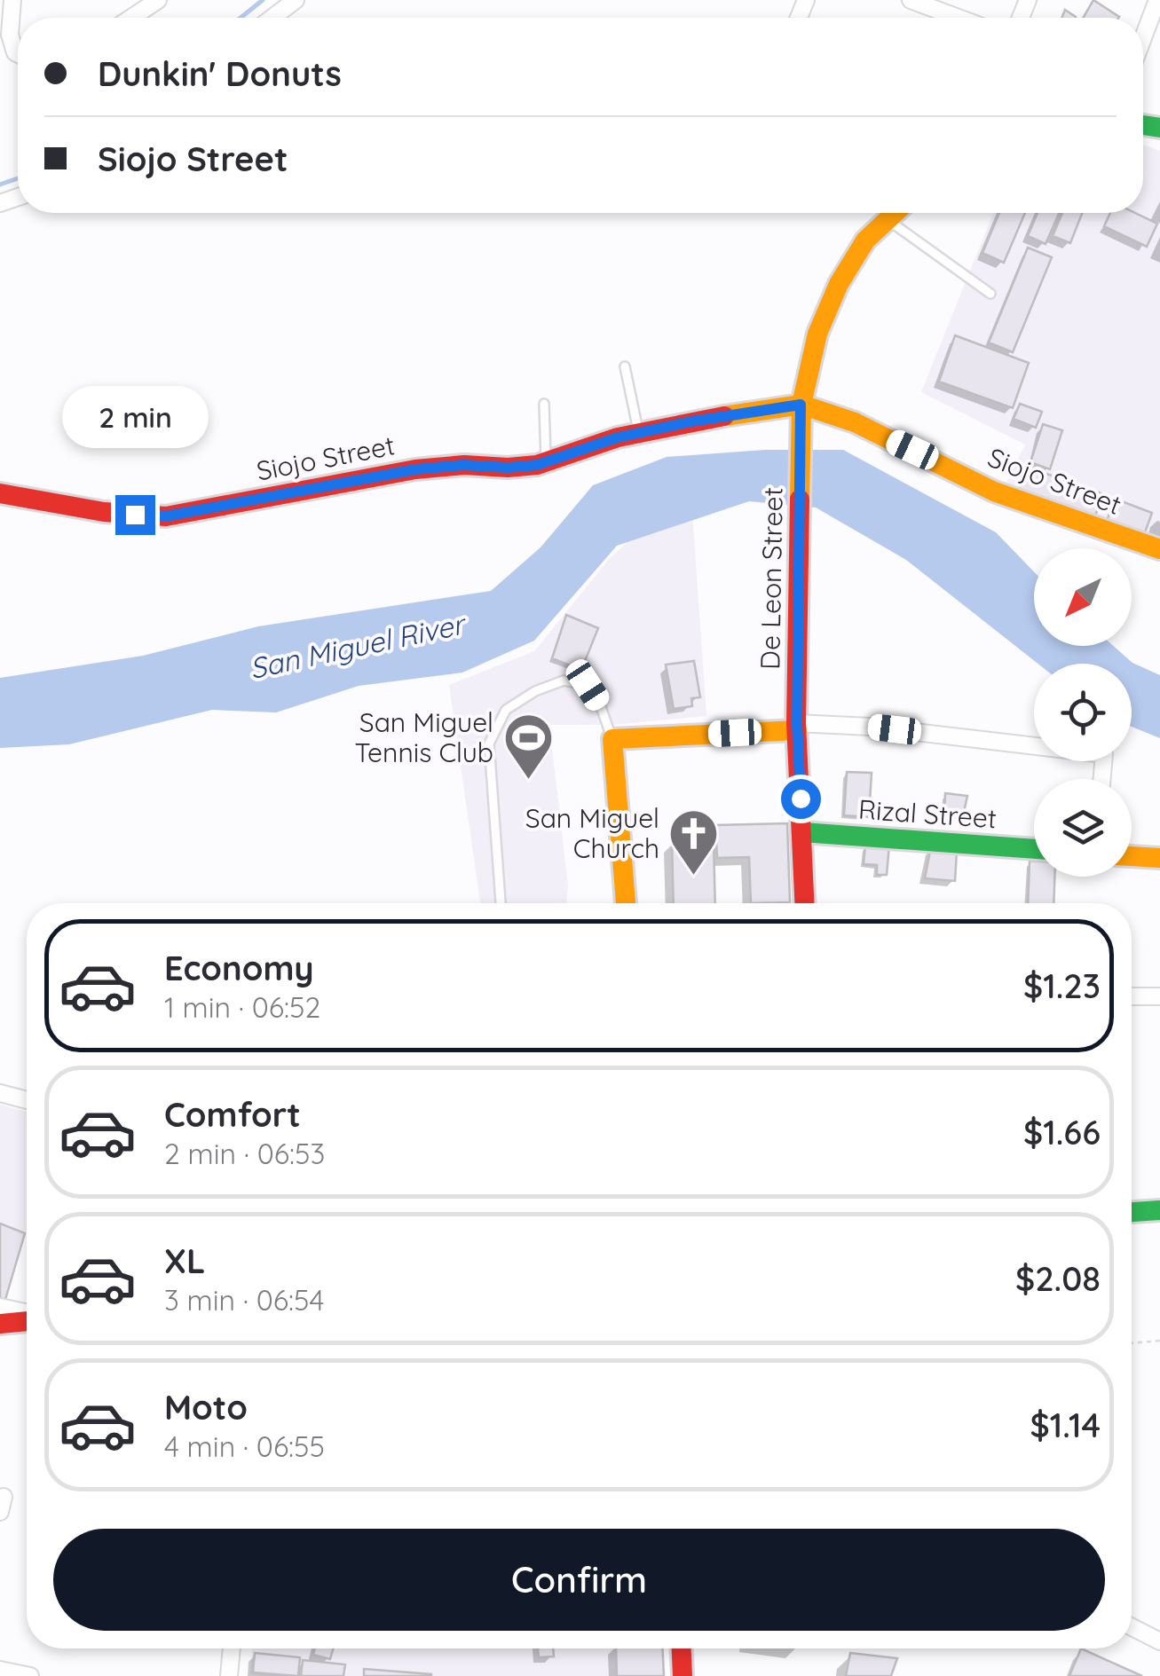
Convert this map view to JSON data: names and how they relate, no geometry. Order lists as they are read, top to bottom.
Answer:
{
  "streets": {
    "street": ["Siojo Street", "De Leon Street", "Rizal Street"]
  },
  "crossings": [
    ["Siojo Street", "De Leon Street"],
    ["De Leon Street", "Rizal Street"]
  ],
  "water": ["San Miguel River"],
  "places": {
    "sports": ["San Miguel Tennis Club"],
    "church": ["San Miguel Church"]
  },
  "north": "bottom left",
  "page": {
    "banner": ["Dunkin' Donuts", "Siojo Street"],
    "bubble": "2 min",
    "list": [
      {
        "name": "Economy",
        "note": "1 min · 06:52",
        "value": "$1.23"
      },
      {
        "name": "Comfort",
        "note": "2 min · 06:53",
        "value": "$1.66"
      },
      {
        "name": "XL",
        "note": "3 min · 06:54",
        "value": "$2.08"
      },
      {
        "name": "Moto",
        "note": "4 min · 06:55",
        "value": "$1.14"
      }
    ],
    "buttons": "Confirm"
  }
}
